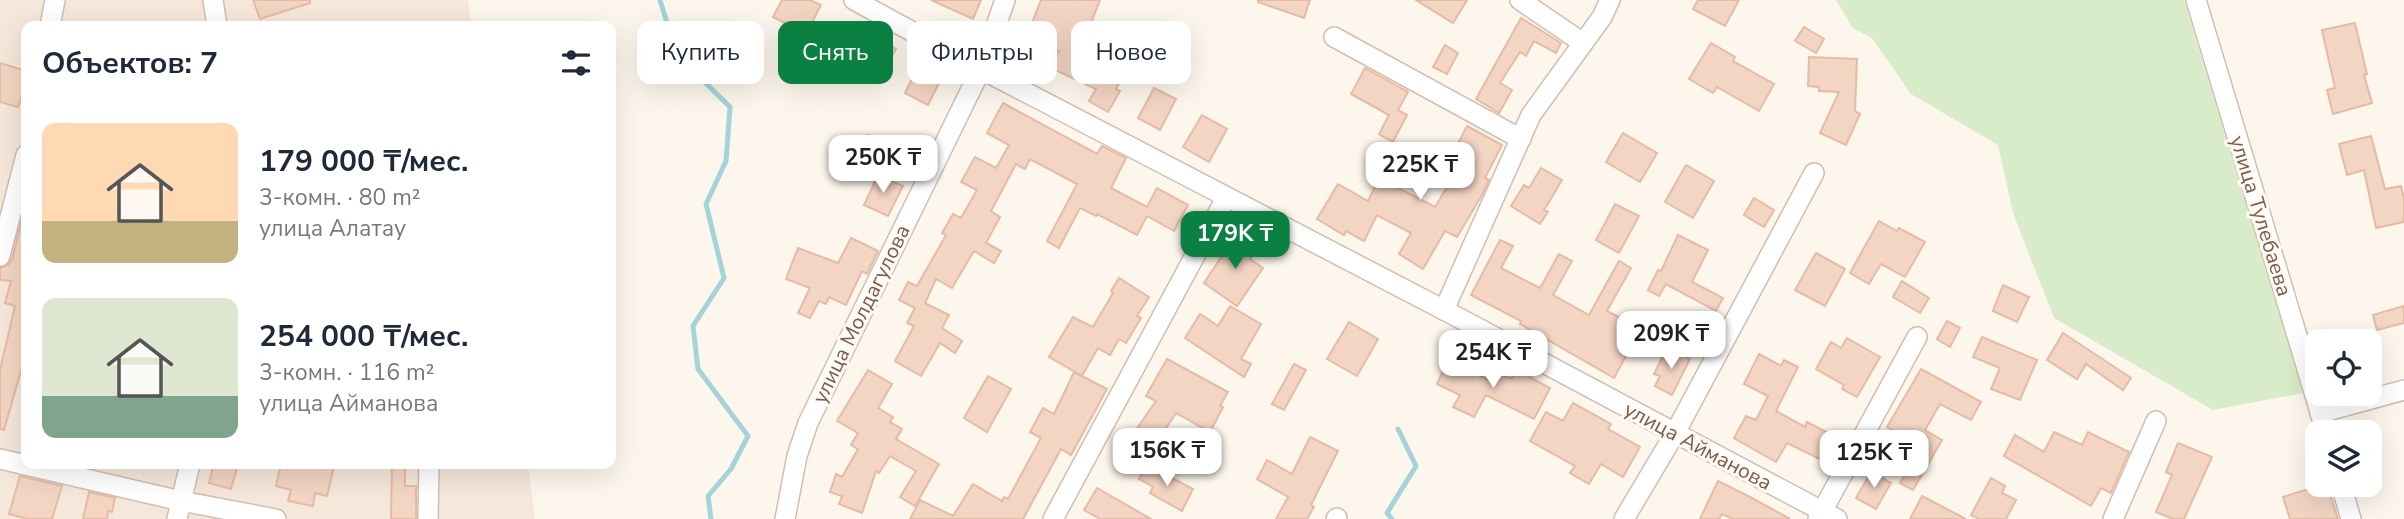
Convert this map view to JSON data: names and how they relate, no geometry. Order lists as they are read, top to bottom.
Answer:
{
  "streets": {
    "street": ["улица Тулебаева", "улица Молдагулова", "улица Айманова"]
  },
  "page": {
    "chip": [
      "Купить",
      "Снять",
      "Фильтры",
      "Новое"
    ],
    "heading": "Объектов: 7",
    "list": [
      {
        "name": "179 000 ₸/мес.",
        "note": "3-комн. · 80 m² · улица Алатау"
      },
      {
        "name": "254 000 ₸/мес.",
        "note": "3-комн. · 116 m² · улица Айманова"
      }
    ],
    "price": [
      "250K ₸",
      "225K ₸",
      "179K ₸",
      "209K ₸",
      "254K ₸",
      "156K ₸",
      "125K ₸"
    ]
  }
}
